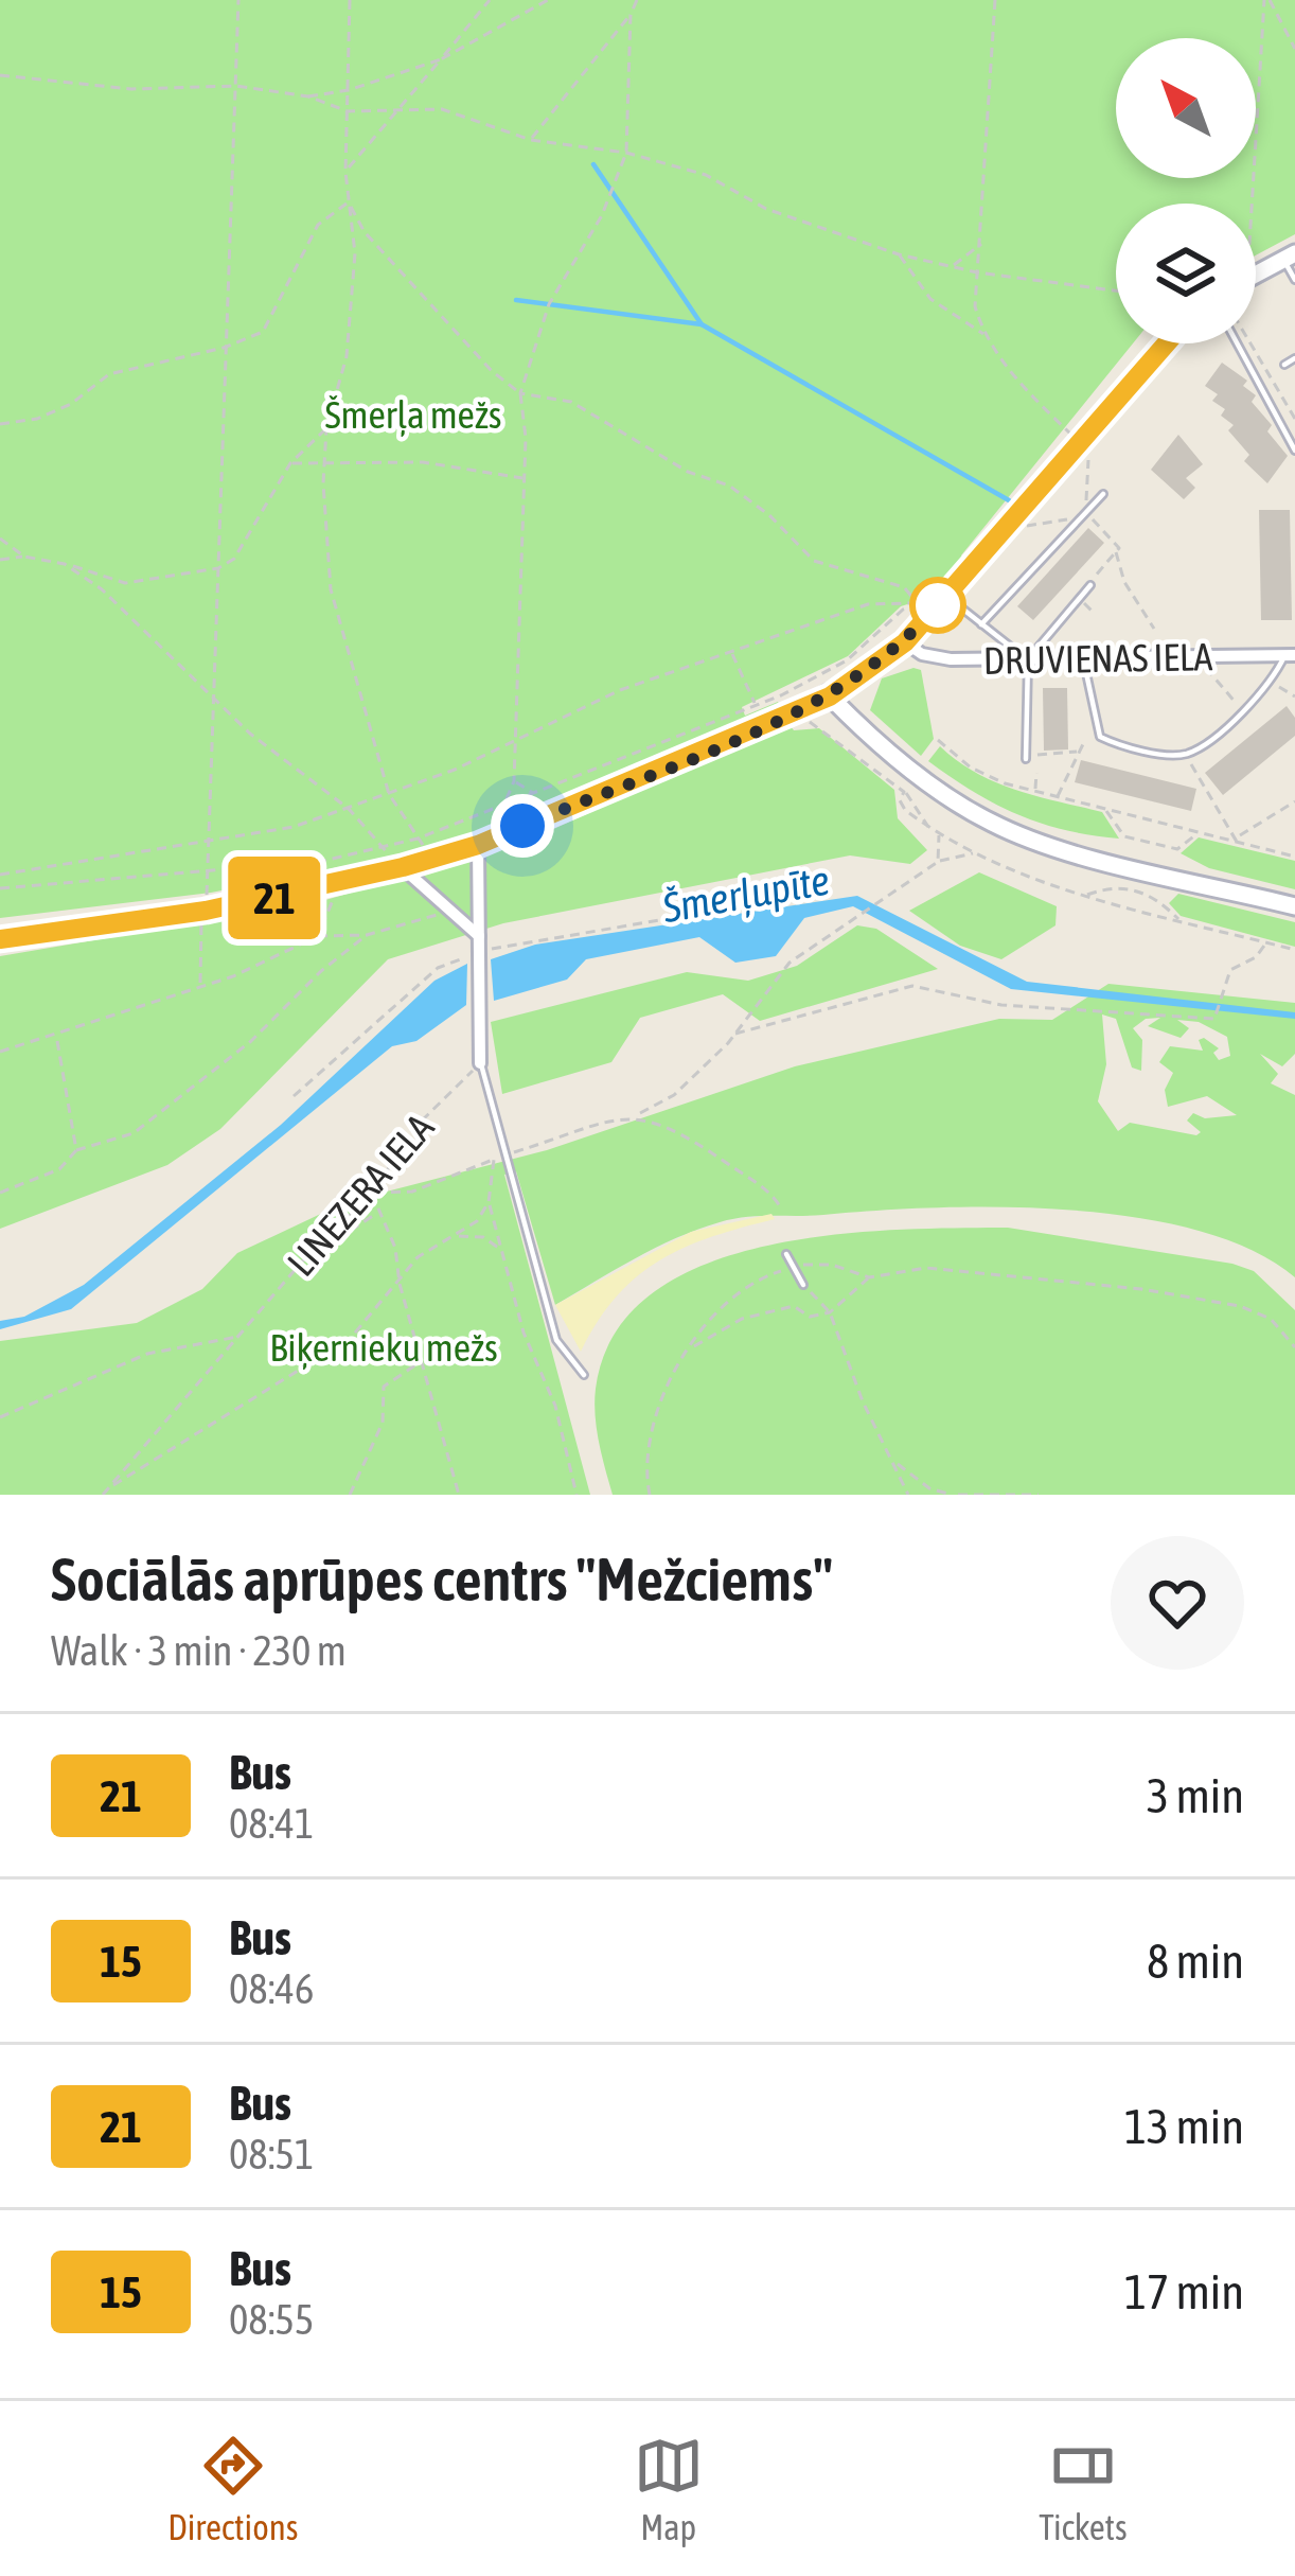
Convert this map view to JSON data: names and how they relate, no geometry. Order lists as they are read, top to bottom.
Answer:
{
  "streets": {
    "street": ["DRUVIENAS IELA"],
    "path": ["LINEZERA IELA"]
  },
  "water": ["Šmerļupīte"],
  "parks": ["Šmerļa mežs", "Biķernieku mežs"],
  "lines": ["bus line 21"],
  "north": "top left",
  "page": {
    "on_map": "21",
    "heading": ["Sociālās aprūpes centrs \"Mežciems\"", "Walk · 3 min · 230 m"],
    "list": [
      {
        "mark": "21",
        "name": "Bus",
        "note": "08:41",
        "value": "3 min"
      },
      {
        "mark": "15",
        "name": "Bus",
        "note": "08:46",
        "value": "8 min"
      },
      {
        "mark": "21",
        "name": "Bus",
        "note": "08:51",
        "value": "13 min"
      },
      {
        "mark": "15",
        "name": "Bus",
        "note": "08:55",
        "value": "17 min"
      }
    ],
    "tabs": ["Directions", "Map", "Tickets"]
  }
}
